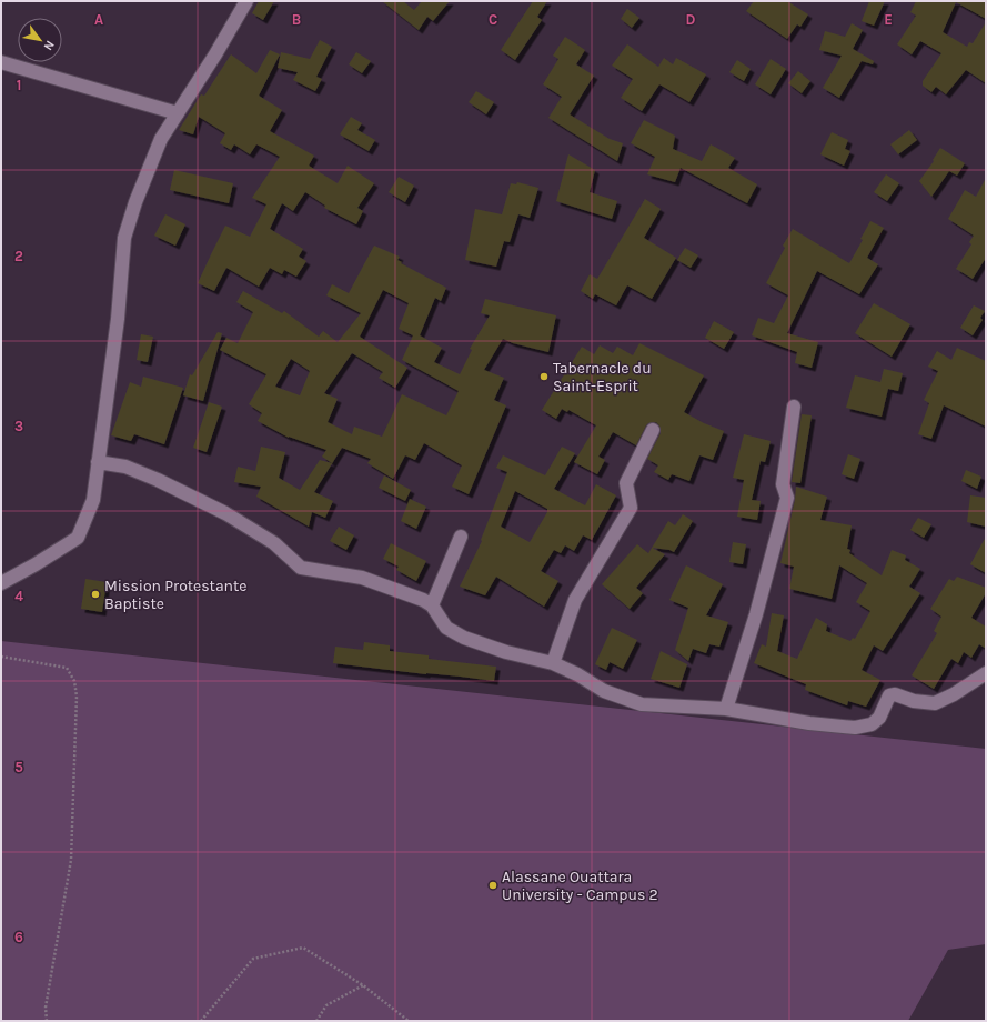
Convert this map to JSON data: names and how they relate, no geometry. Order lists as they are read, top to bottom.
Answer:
{
  "places": ["Tabernacle du Saint-Esprit", "Mission Protestante Baptiste", "Alassane Ouattara University - Campus 2"],
  "north": "bottom right",
  "grid": {
    "columns": [
      "A",
      "B",
      "C",
      "D",
      "E"
    ],
    "rows": [
      "1",
      "2",
      "3",
      "4",
      "5",
      "6"
    ]
  }
}
